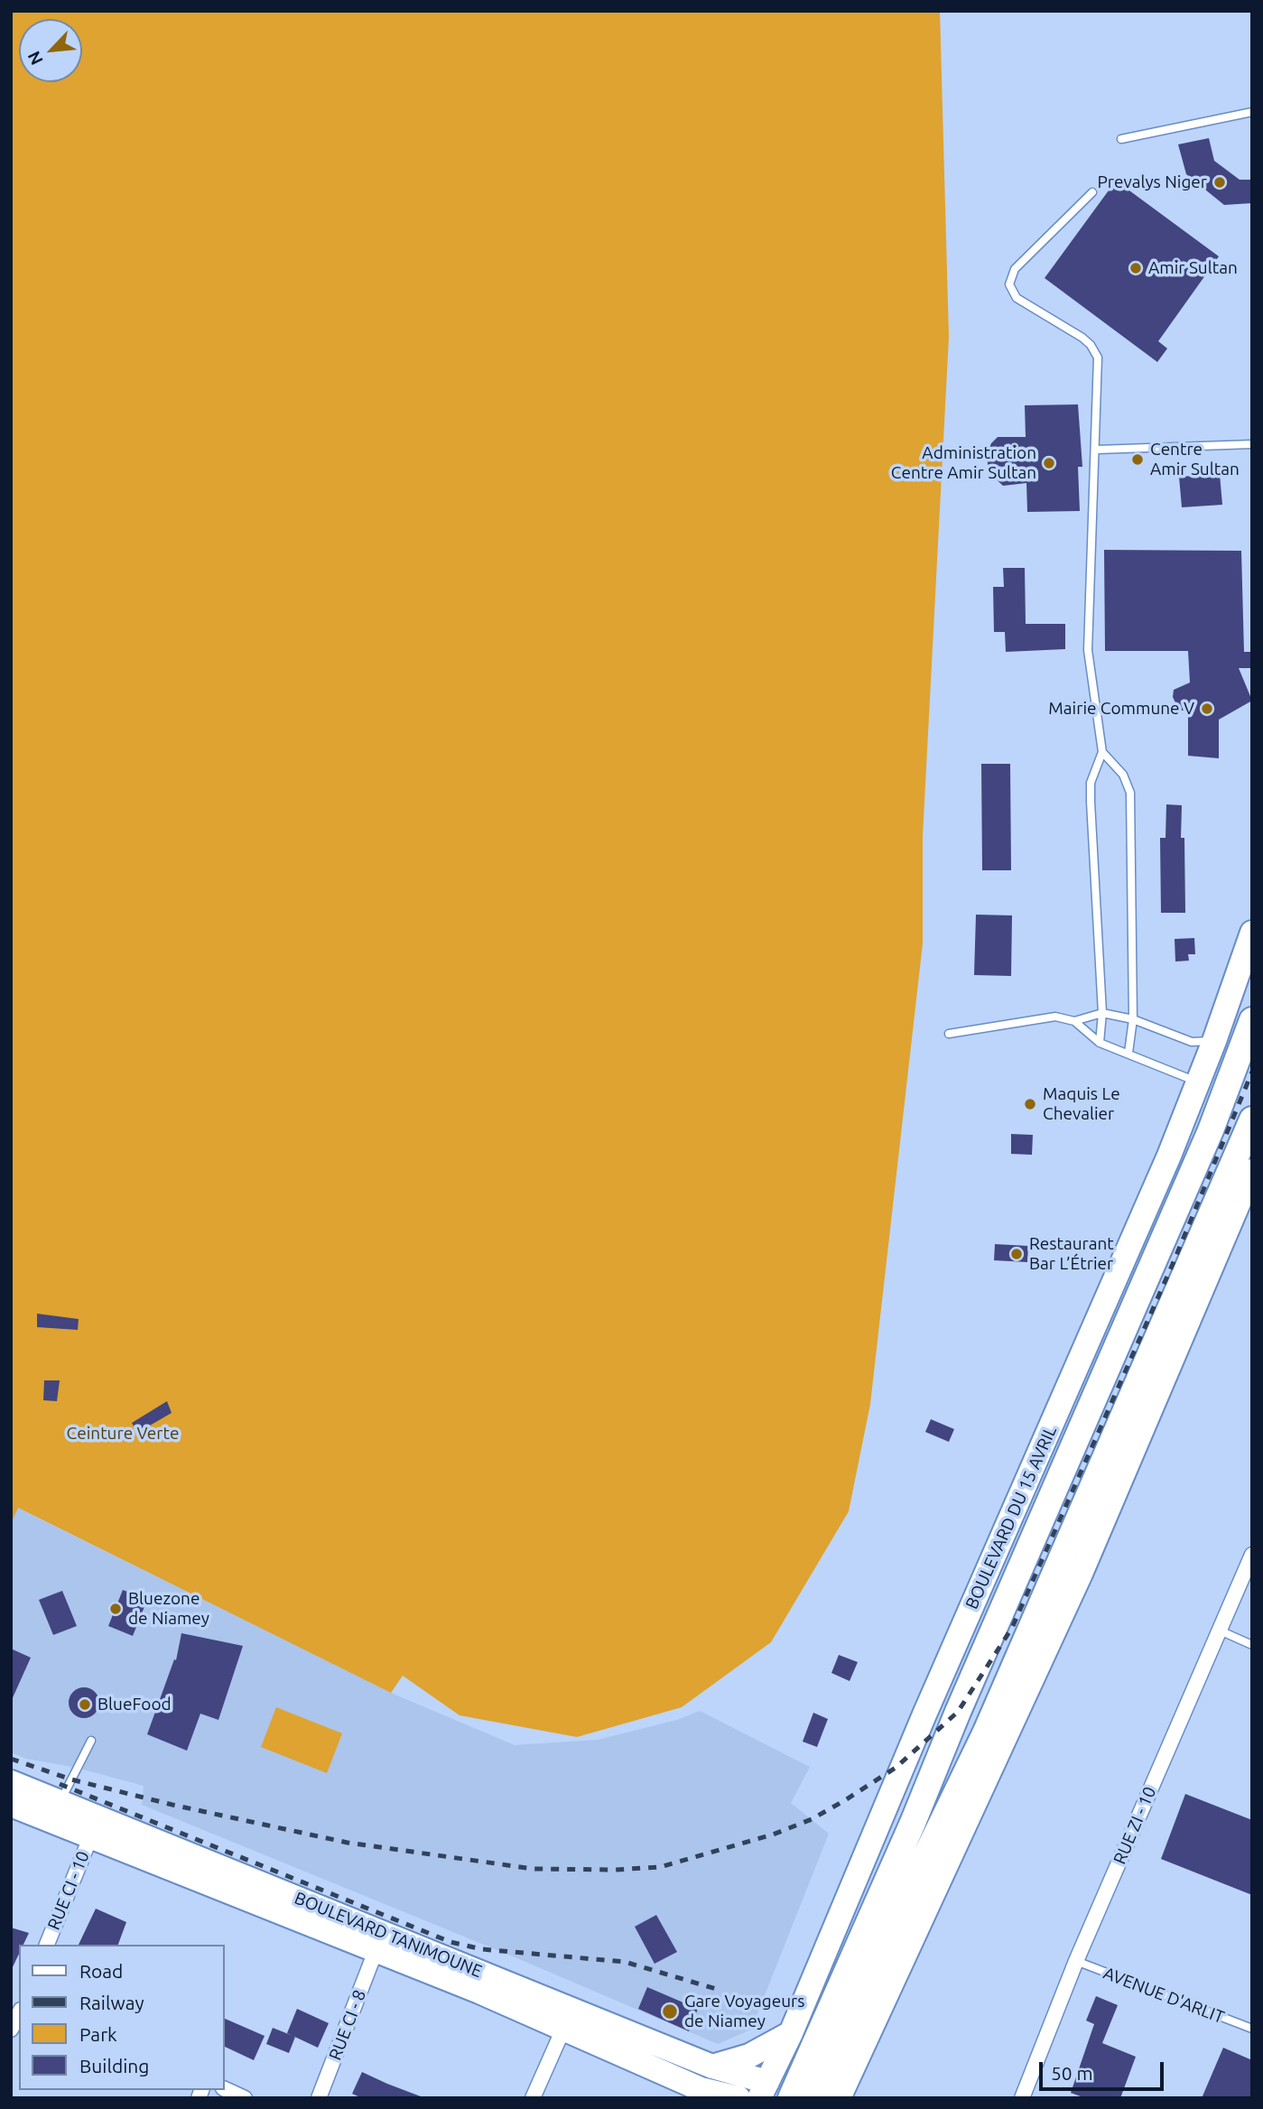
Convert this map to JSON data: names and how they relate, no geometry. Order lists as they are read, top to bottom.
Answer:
{
  "streets": {
    "highway": ["BOULEVARD DU 15 AVRIL"],
    "main road": ["BOULEVARD TANIMOUNE"],
    "street": ["RUE ZI - 10", "RUE CI - 10", "RUE CI - 8"],
    "lane": ["AVENUE D'ARLIT"]
  },
  "crossings": [
    ["BOULEVARD DU 15 AVRIL", "BOULEVARD TANIMOUNE"],
    ["RUE ZI - 10", "AVENUE D'ARLIT"],
    ["RUE CI - 10", "BOULEVARD TANIMOUNE"],
    ["BOULEVARD TANIMOUNE", "RUE CI - 8"]
  ],
  "parks": ["Ceinture Verte"],
  "places": [
    "Prevalys Niger",
    "Amir Sultan",
    "Centre Amir Sultan",
    "Administration Centre Amir Sultan",
    "Mairie Commune V",
    "Maquis Le Chevalier",
    "Restaurant Bar L’Étrier",
    "Bluezone de Niamey",
    "BlueFood",
    "Gare Voyageurs de Niamey"
  ],
  "legend": [
    "Road",
    "Railway",
    "Park",
    "Building"
  ],
  "scale_bar": "50 m",
  "north": "bottom left"
}
